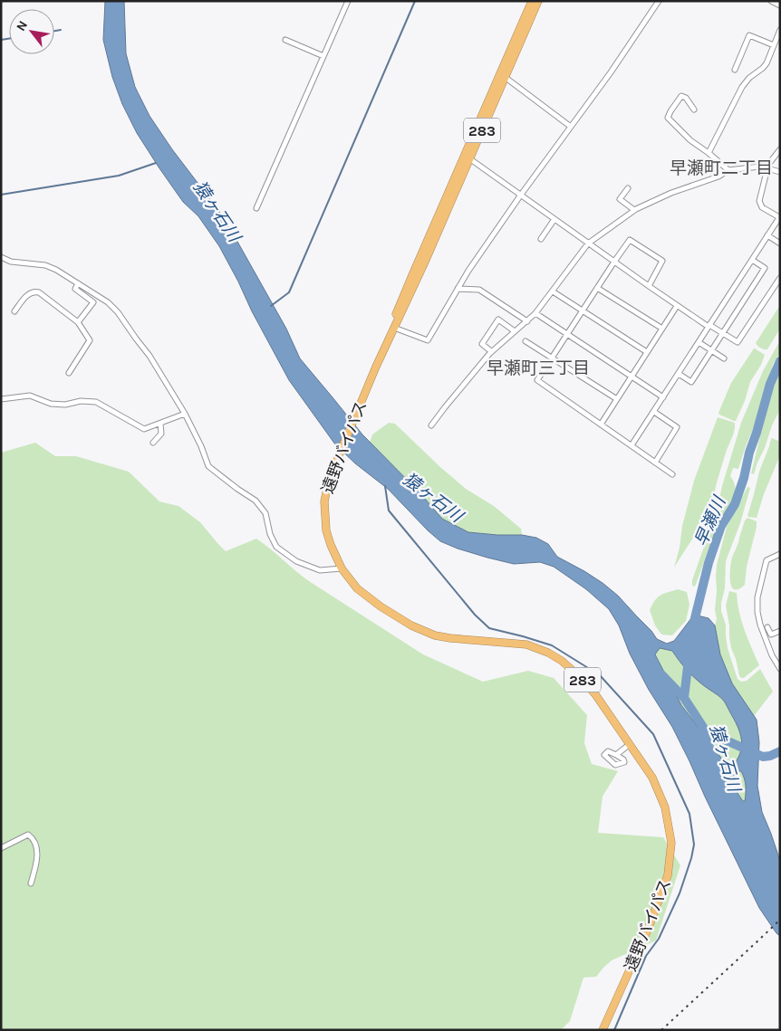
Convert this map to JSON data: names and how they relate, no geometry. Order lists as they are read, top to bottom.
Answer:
{
  "streets": {
    "highway": ["283", "遠野バイパス"]
  },
  "districts": ["早瀬町二丁目", "早瀬町三丁目"],
  "water": ["猿ヶ石川", "早瀬川"],
  "north": "top left"
}
